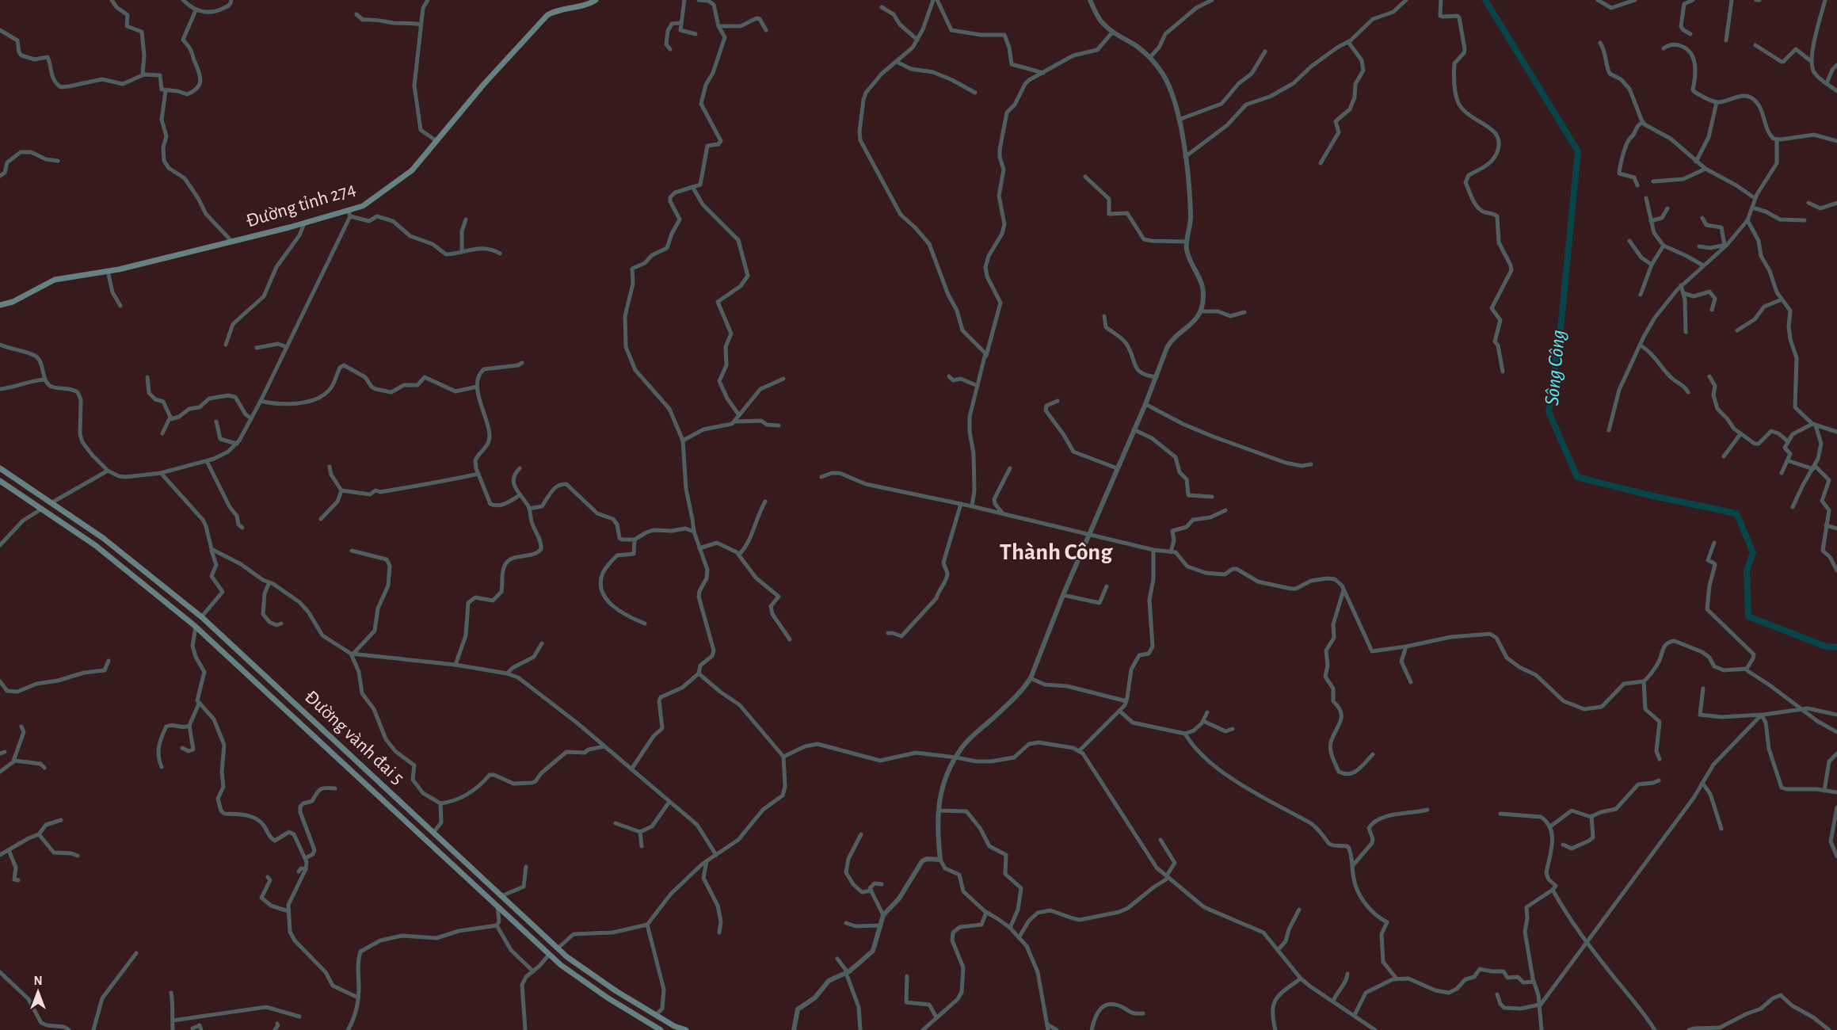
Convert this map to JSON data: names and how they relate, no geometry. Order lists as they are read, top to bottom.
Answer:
{
  "streets": {
    "main road": ["Đường tỉnh 274", "Đường vành đai 5"]
  },
  "districts": ["Thành Công"],
  "water": ["Sông Công"],
  "north": "top"
}
